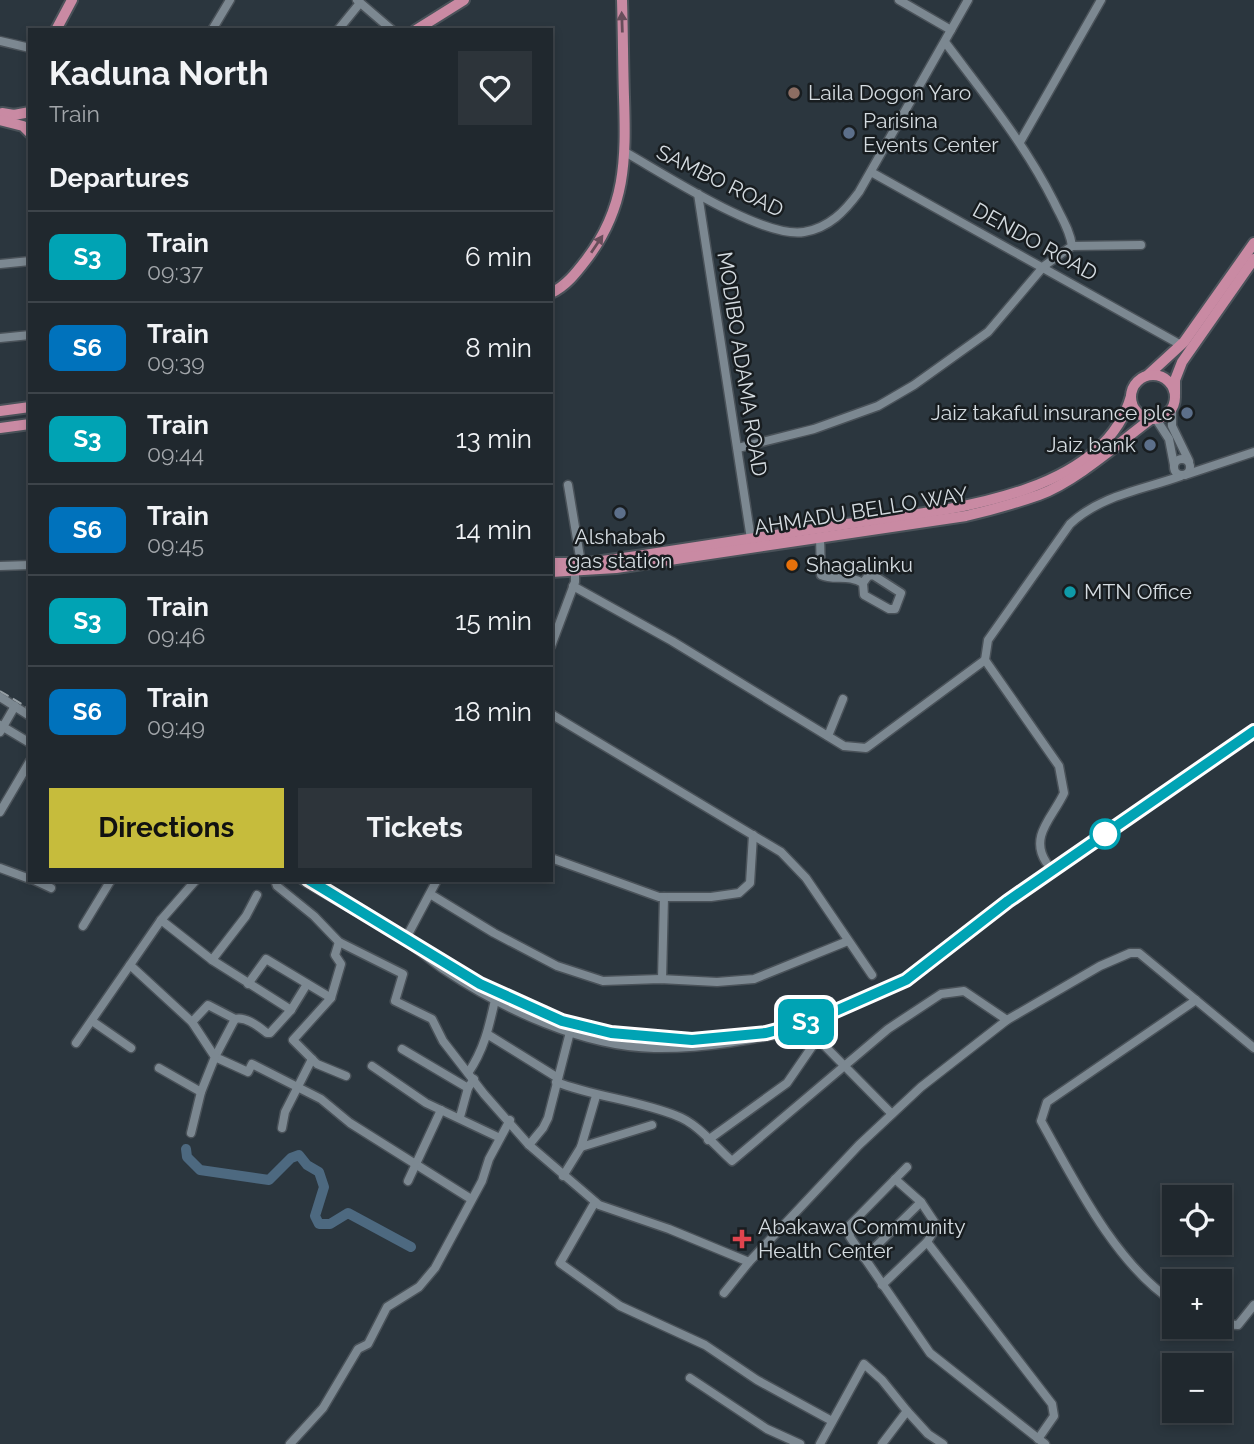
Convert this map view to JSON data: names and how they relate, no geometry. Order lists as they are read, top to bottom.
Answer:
{
  "streets": {
    "main road": ["AHMADU BELLO WAY"],
    "street": ["SAMBO ROAD", "DENDO ROAD", "MODIBO ADAMA ROAD"]
  },
  "crossings": [
    ["SAMBO ROAD", "DENDO ROAD"],
    ["SAMBO ROAD", "MODIBO ADAMA ROAD"],
    ["MODIBO ADAMA ROAD", "AHMADU BELLO WAY"]
  ],
  "places": {
    "other": [
      "Laila Dogon Yaro",
      "Parisina Events Center",
      "Jaiz takaful insurance plc",
      "Jaiz bank",
      "Alshabab gas station",
      "Shagalinku",
      "MTN Office"
    ],
    "health": ["Abakawa Community Health Center"]
  },
  "page": {
    "on_map": "S3",
    "heading": [
      ["Kaduna North", "Train"],
      "Departures"
    ],
    "list": [
      {
        "mark": "S3",
        "name": "Train",
        "note": "09:37",
        "value": "6 min"
      },
      {
        "mark": "S6",
        "name": "Train",
        "note": "09:39",
        "value": "8 min"
      },
      {
        "mark": "S3",
        "name": "Train",
        "note": "09:44",
        "value": "13 min"
      },
      {
        "mark": "S6",
        "name": "Train",
        "note": "09:45",
        "value": "14 min"
      },
      {
        "mark": "S3",
        "name": "Train",
        "note": "09:46",
        "value": "15 min"
      },
      {
        "mark": "S6",
        "name": "Train",
        "note": "09:49",
        "value": "18 min"
      }
    ],
    "buttons": ["Directions", "Tickets"],
    "map_buttons": ["+", "−"]
  }
}
